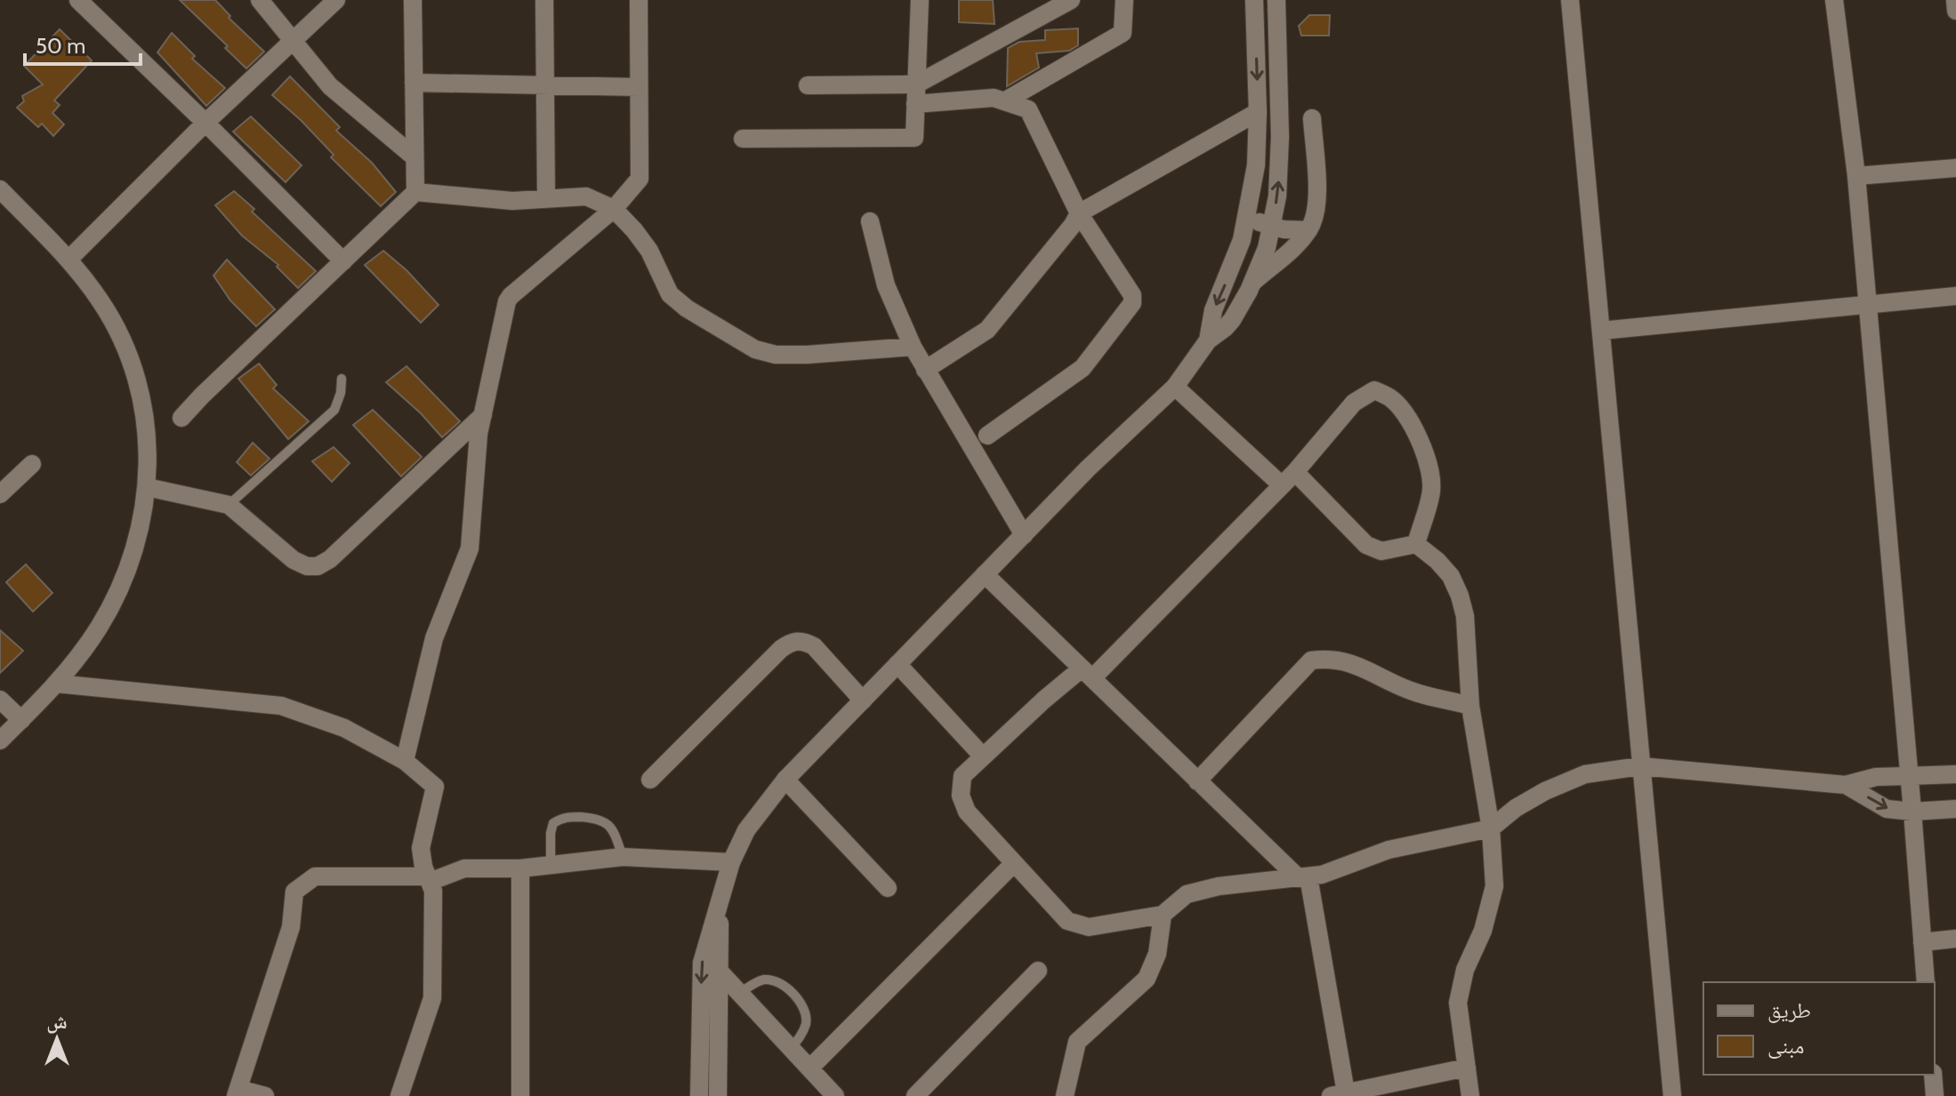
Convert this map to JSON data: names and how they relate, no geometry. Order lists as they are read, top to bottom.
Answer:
{
  "legend": ["طريق", "مبنى"],
  "scale_bar": "50 m",
  "north": "top"
}
